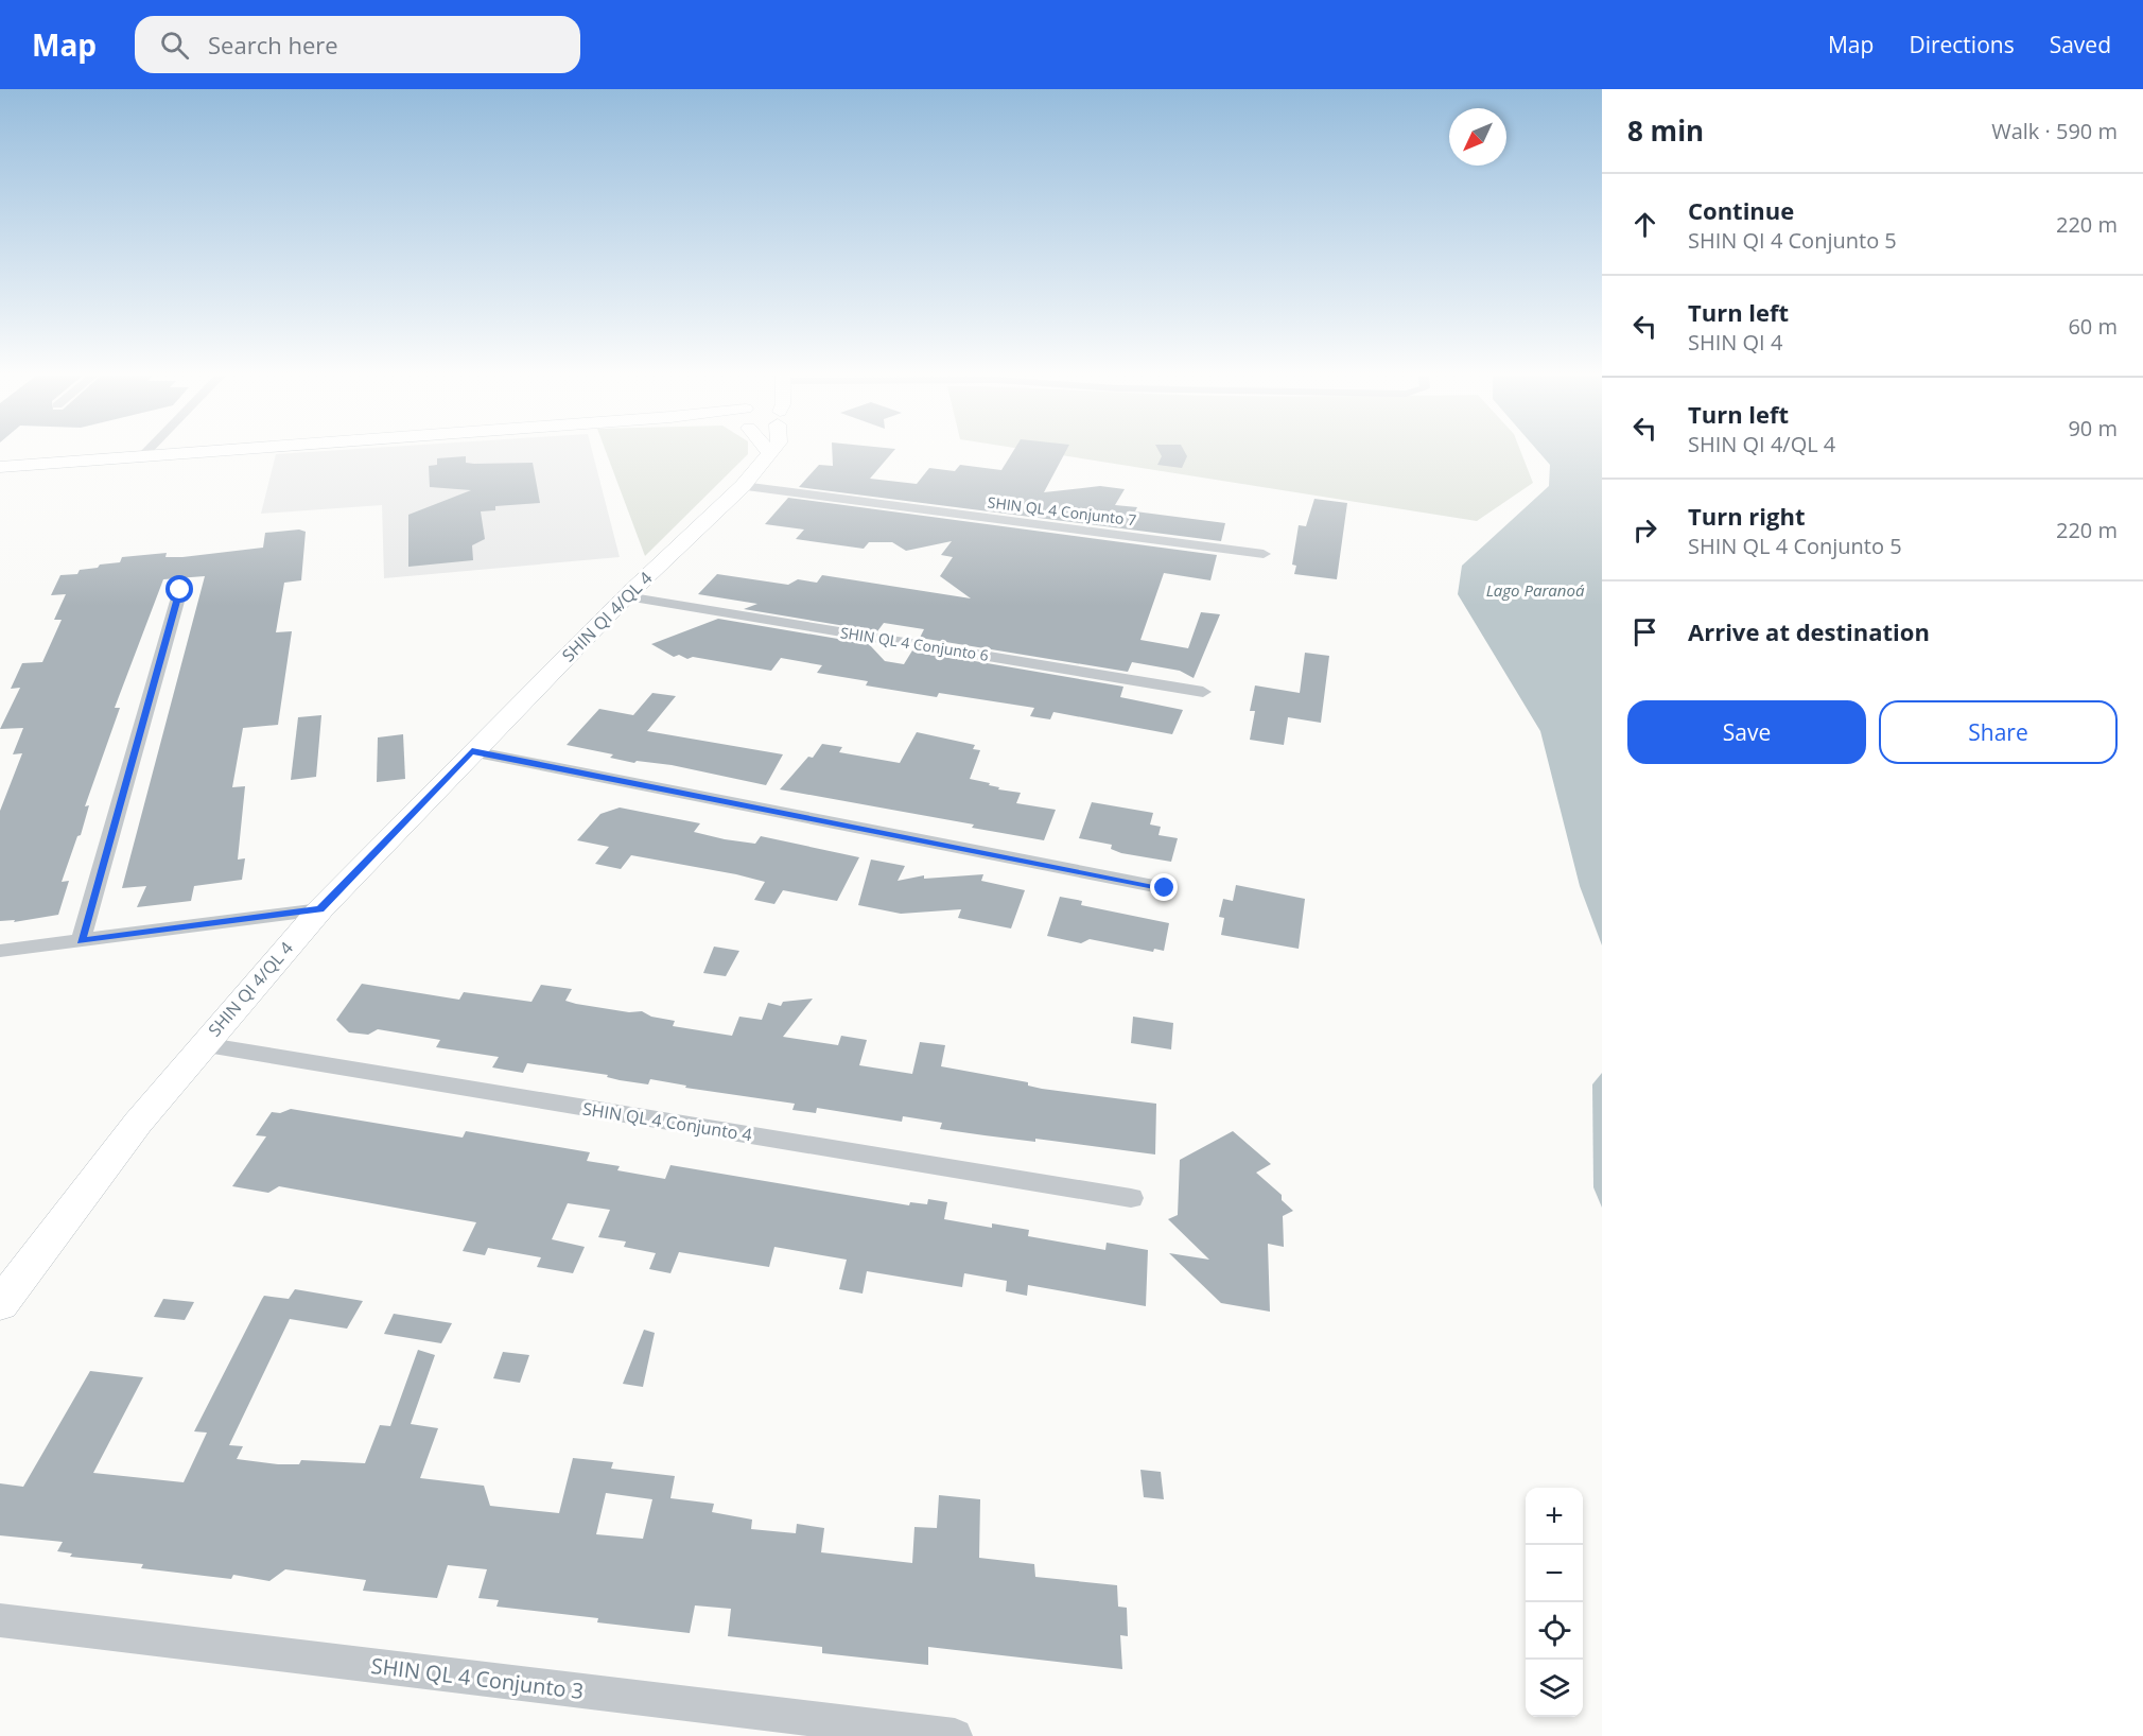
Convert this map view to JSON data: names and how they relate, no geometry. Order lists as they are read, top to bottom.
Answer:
{
  "streets": {
    "street": [
      "SHIN QL 4 Conjunto 7",
      "SHIN QI 4/QL 4",
      "SHIN QL 4 Conjunto 6",
      "SHIN QL 4 Conjunto 4",
      "SHIN QL 4 Conjunto 3"
    ]
  },
  "crossings": [
    ["SHIN QL 4 Conjunto 7", "SHIN QI 4/QL 4"],
    ["SHIN QI 4/QL 4", "SHIN QL 4 Conjunto 6"],
    ["SHIN QI 4/QL 4", "SHIN QL 4 Conjunto 4"]
  ],
  "water": ["Lago Paranoá"],
  "north": "bottom left",
  "page": {
    "header": "Map",
    "search": "Search here",
    "nav": ["Map", "Directions", "Saved"],
    "heading": ["8 min", "Walk · 590 m"],
    "list": [
      ["Continue", "SHIN QI 4 Conjunto 5", "220 m"],
      ["Turn left", "SHIN QI 4", "60 m"],
      ["Turn left", "SHIN QI 4/QL 4", "90 m"],
      ["Turn right", "SHIN QL 4 Conjunto 5", "220 m"],
      "Arrive at destination"
    ],
    "buttons": ["Save", "Share"],
    "map_buttons": ["+", "−"]
  }
}
